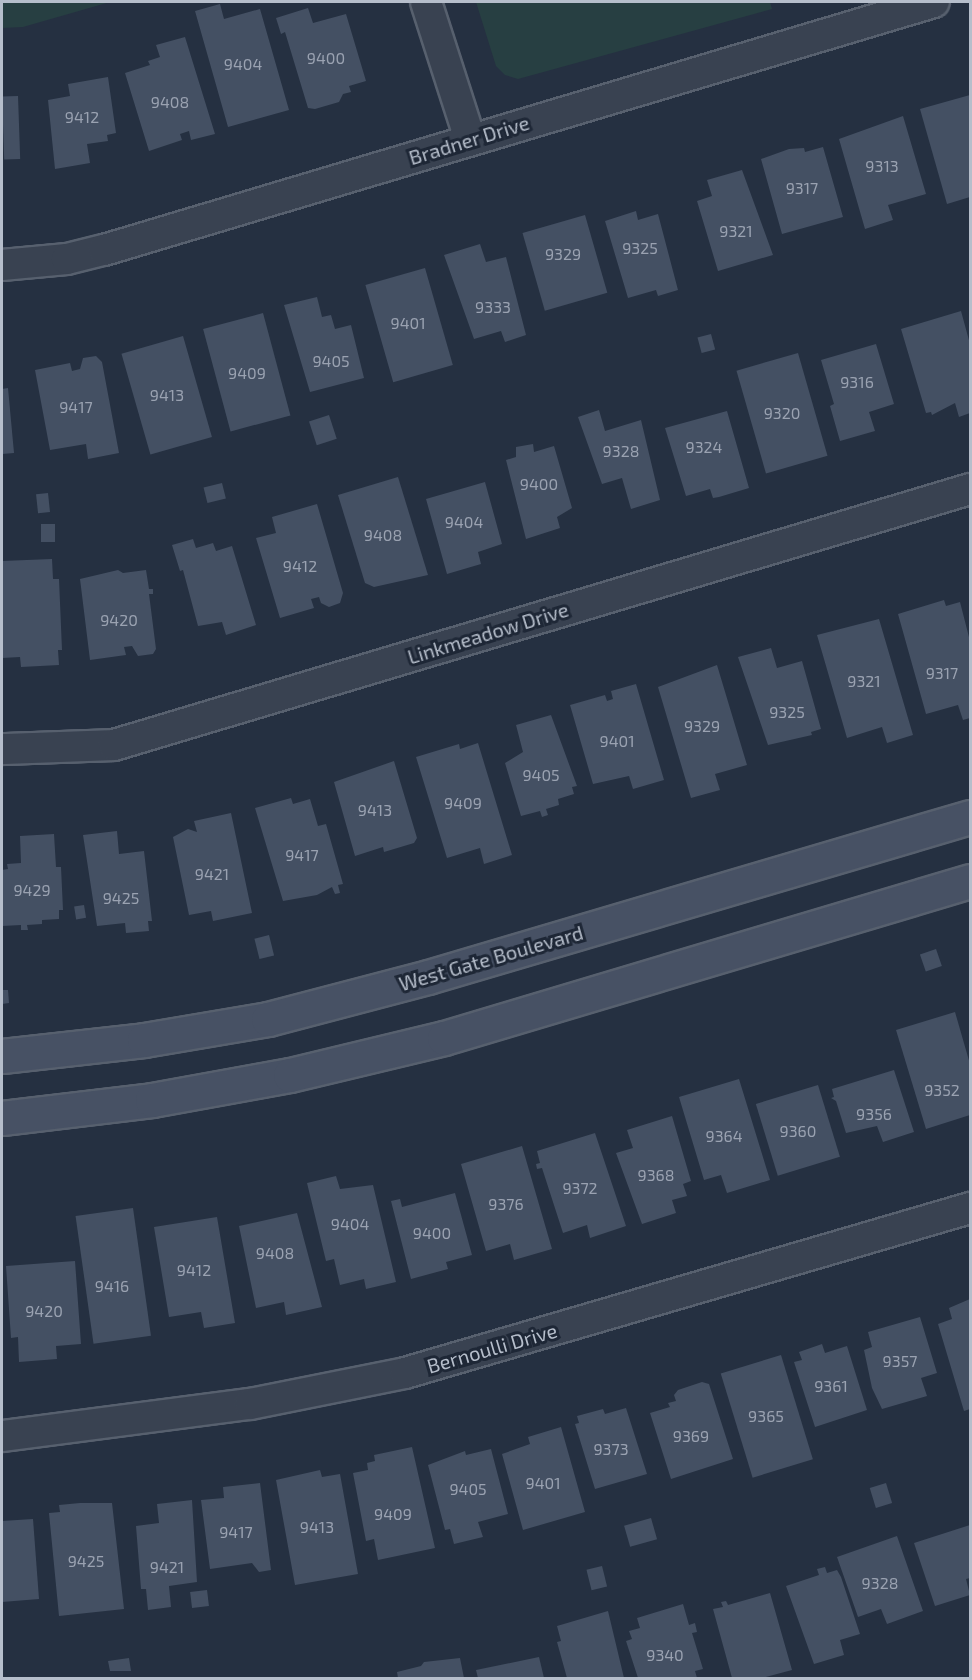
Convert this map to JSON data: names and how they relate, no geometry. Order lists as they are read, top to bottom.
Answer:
{
  "streets": {
    "main road": ["West Gate Boulevard"],
    "street": ["Bradner Drive", "Linkmeadow Drive", "Bernoulli Drive"]
  },
  "house_numbers": [
    "9400",
    "9404",
    "9408",
    "9412",
    "9313",
    "9317",
    "9321",
    "9325",
    "9329",
    "9333",
    "9401",
    "9405",
    "9409",
    "9316",
    "9413",
    "9417",
    "9320",
    "9324",
    "9328",
    "9400",
    "9404",
    "9408",
    "9412",
    "9420",
    "9317",
    "9321",
    "9325",
    "9329",
    "9401",
    "9405",
    "9409",
    "9413",
    "9417",
    "9421",
    "9429",
    "9425",
    "9352",
    "9356",
    "9360",
    "9364",
    "9368",
    "9372",
    "9376",
    "9404",
    "9400",
    "9408",
    "9412",
    "9416",
    "9420",
    "9357",
    "9361",
    "9365",
    "9369",
    "9373",
    "9401",
    "9405",
    "9409",
    "9413",
    "9417",
    "9425",
    "9421",
    "9328",
    "9340"
  ]
}
